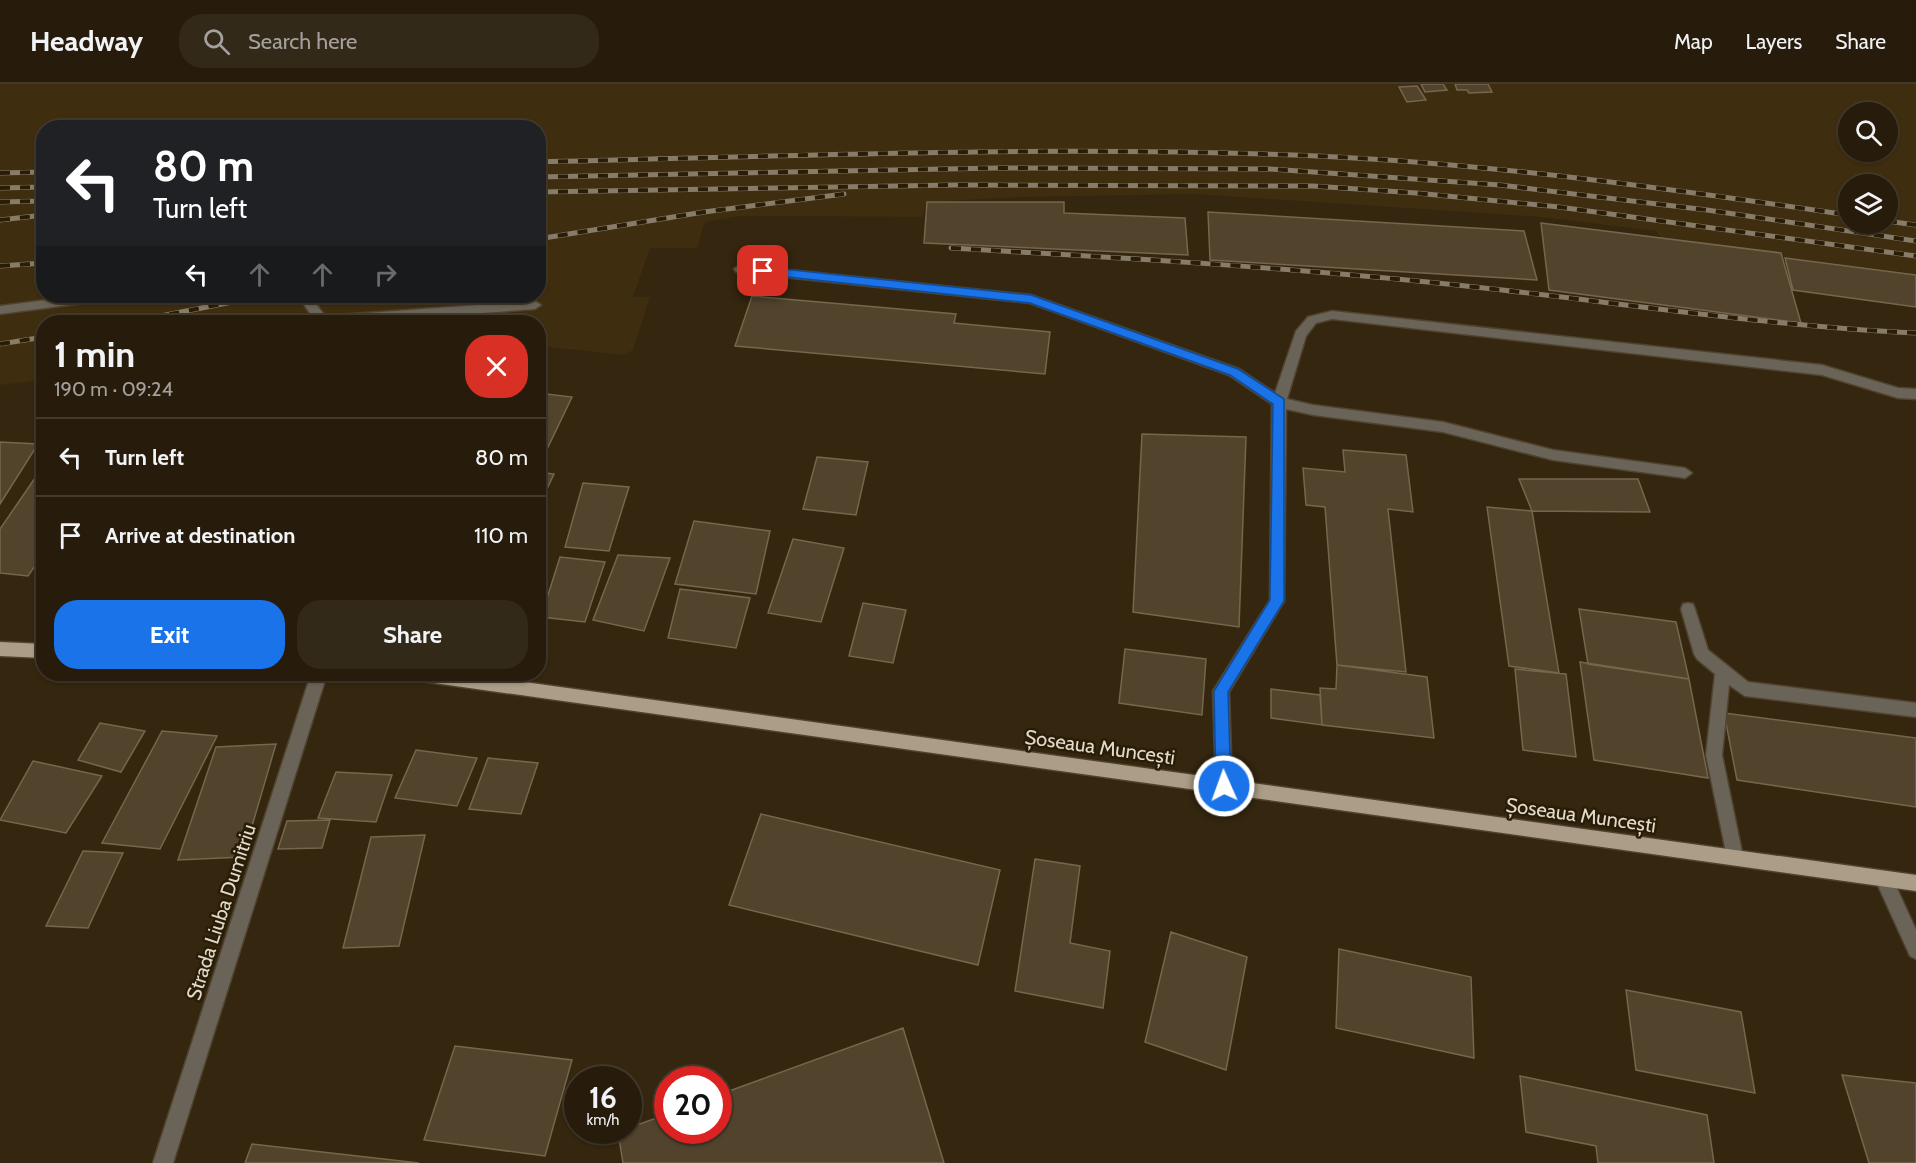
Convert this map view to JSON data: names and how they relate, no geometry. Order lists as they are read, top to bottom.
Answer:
{
  "streets": {
    "main road": ["Șoseaua Muncești"],
    "street": ["Strada Liuba Dumitriu"]
  },
  "page": {
    "header": "Headway",
    "search": "Search here",
    "nav": ["Map", "Layers", "Share"],
    "turn": ["80 m", "Turn left"],
    "heading": ["1 min", "190 m · 09:24"],
    "list": [
      {
        "name": "Turn left",
        "value": "80 m"
      },
      {
        "name": "Arrive at destination",
        "value": "110 m"
      }
    ],
    "buttons": ["Exit", "Share"],
    "speed": "16 km/h",
    "limit": "20"
  }
}
